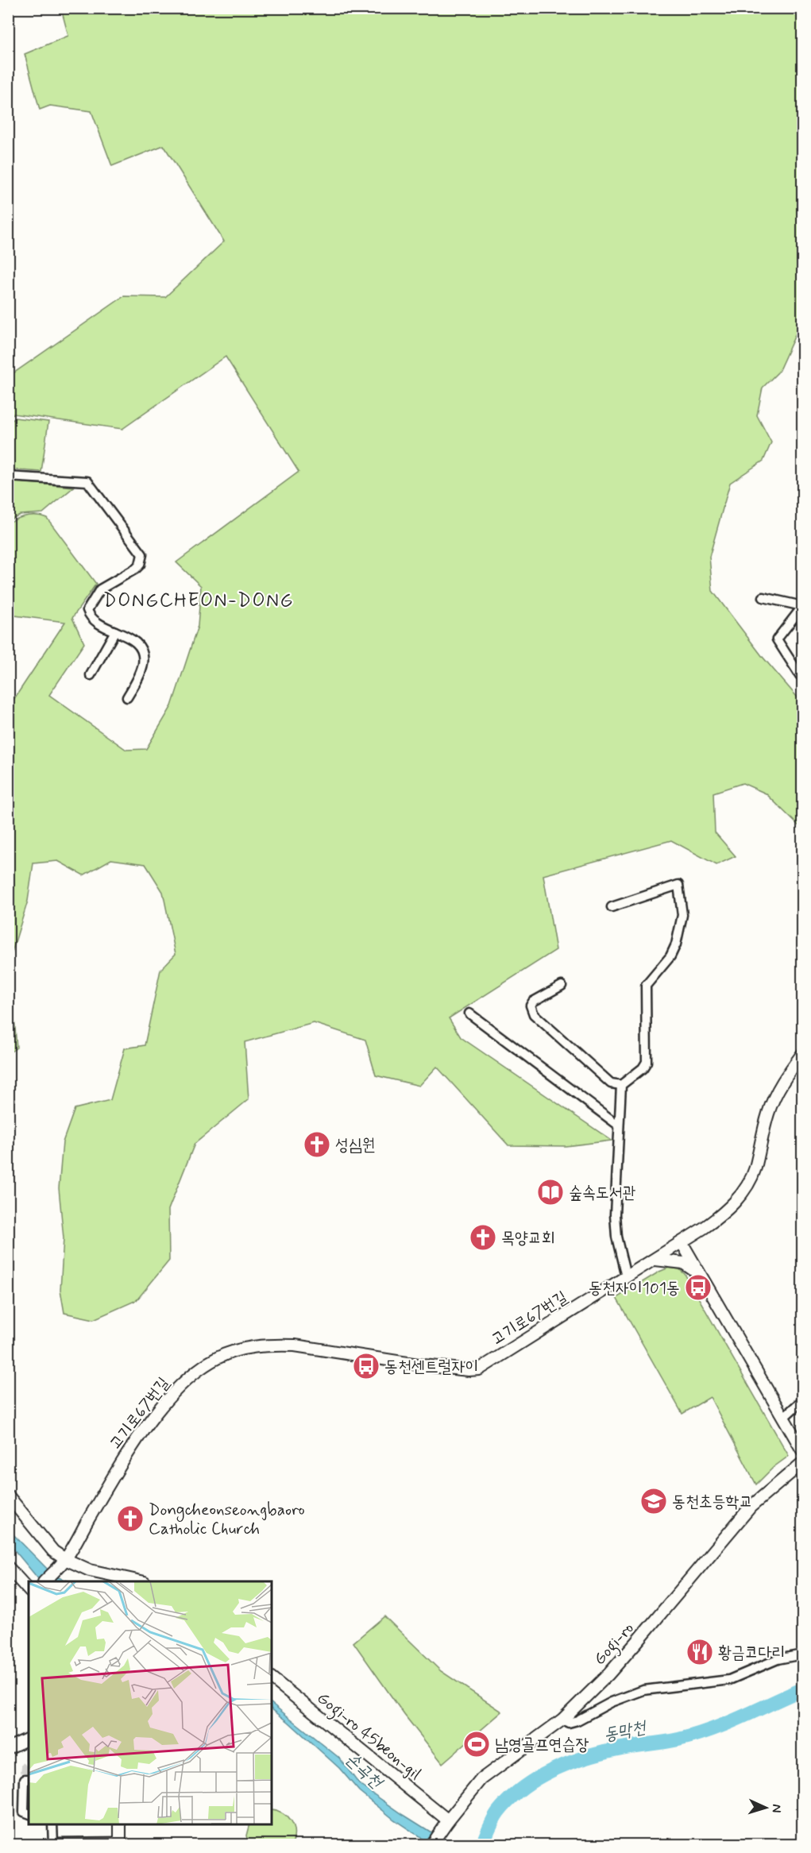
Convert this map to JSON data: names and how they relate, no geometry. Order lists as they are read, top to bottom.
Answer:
{
  "streets": {
    "street": ["고기로67번길", "Gogi-ro", "Gogi-ro 45beon-gil"]
  },
  "crossings": [
    ["Gogi-ro", "Gogi-ro 45beon-gil"]
  ],
  "districts": ["DONGCHEON-DONG"],
  "water": ["동막천", "손곡천"],
  "places": {
    "church": ["성심원", "목양교회", "Dongcheonseongbaoro Catholic Church"],
    "library": ["숲속도서관"],
    "bus stop": ["동천자이101동", "동천센트럴자이"],
    "school or university": ["동천초등학교"],
    "restaurant": ["황금코다리"],
    "sports": ["남영골프연습장"]
  },
  "north": "right"
}
